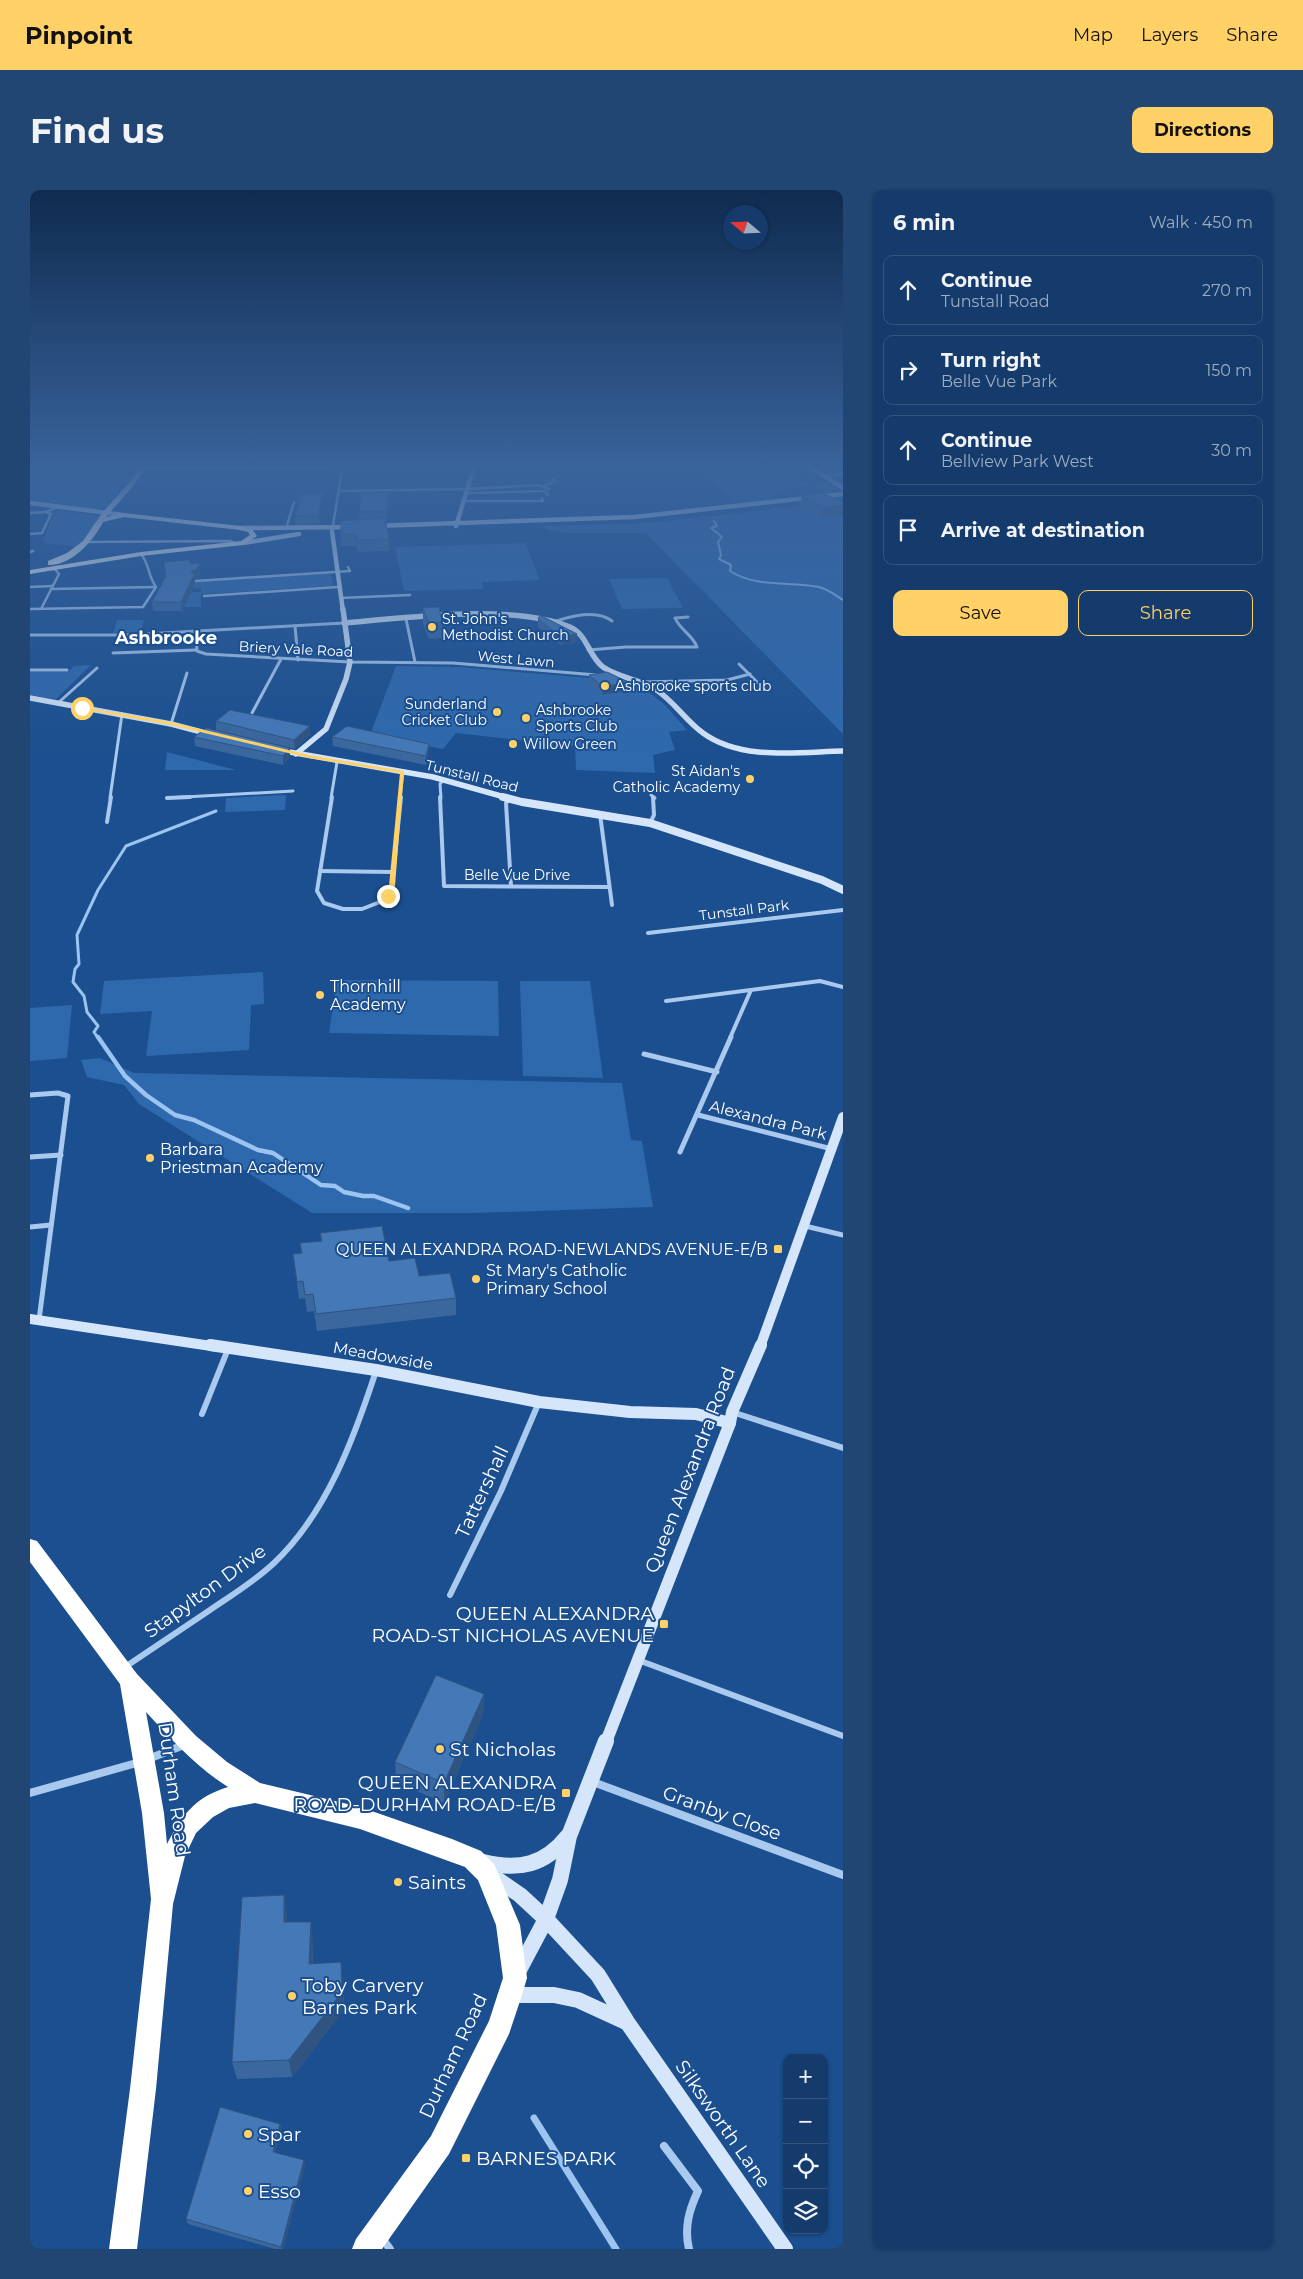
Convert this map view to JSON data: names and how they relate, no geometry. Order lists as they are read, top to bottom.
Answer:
{
  "streets": {
    "highway": ["Durham Road"],
    "street": [
      "Briery Vale Road",
      "West Lawn",
      "Tunstall Road",
      "Belle Vue Drive",
      "Tunstall Park",
      "Alexandra Park",
      "Meadowside",
      "Queen Alexandra Road",
      "Tattershall",
      "Stapylton Drive",
      "Granby Close",
      "Silksworth Lane"
    ]
  },
  "crossings": [
    ["Briery Vale Road", "West Lawn"],
    ["Tunstall Road", "Belle Vue Drive"],
    ["Alexandra Park", "Queen Alexandra Road"],
    ["Meadowside", "Queen Alexandra Road"],
    ["Meadowside", "Tattershall"],
    ["Meadowside", "Stapylton Drive"],
    ["Queen Alexandra Road", "Durham Road"],
    ["Queen Alexandra Road", "Granby Close"],
    ["Queen Alexandra Road", "Silksworth Lane"],
    ["Stapylton Drive", "Durham Road"],
    ["Durham Road", "Silksworth Lane"]
  ],
  "districts": ["Ashbrooke"],
  "places": {
    "other": [
      "St. John's Methodist Church",
      "Ashbrooke sports club",
      "Sunderland Cricket Club",
      "Ashbrooke Sports Club",
      "Willow Green",
      "St Aidan's Catholic Academy",
      "Thornhill Academy",
      "Barbara Priestman Academy",
      "St Mary's Catholic Primary School",
      "St Nicholas",
      "Saints",
      "Toby Carvery Barnes Park",
      "Spar",
      "Esso"
    ],
    "transit": [
      "QUEEN ALEXANDRA ROAD-NEWLANDS AVENUE-E/B",
      "QUEEN ALEXANDRA ROAD-ST NICHOLAS AVENUE",
      "QUEEN ALEXANDRA ROAD-DURHAM ROAD-E/B",
      "BARNES PARK"
    ]
  },
  "north": "left",
  "page": {
    "header": "Pinpoint",
    "nav": ["Map", "Layers", "Share"],
    "buttons": [
      "Directions",
      ["Save", "Share"]
    ],
    "title": "Find us",
    "heading": ["6 min", "Walk · 450 m"],
    "list": [
      ["Continue", "Tunstall Road", "270 m"],
      ["Turn right", "Belle Vue Park", "150 m"],
      ["Continue", "Bellview Park West", "30 m"],
      "Arrive at destination"
    ],
    "map_buttons": ["+", "−"]
  }
}
